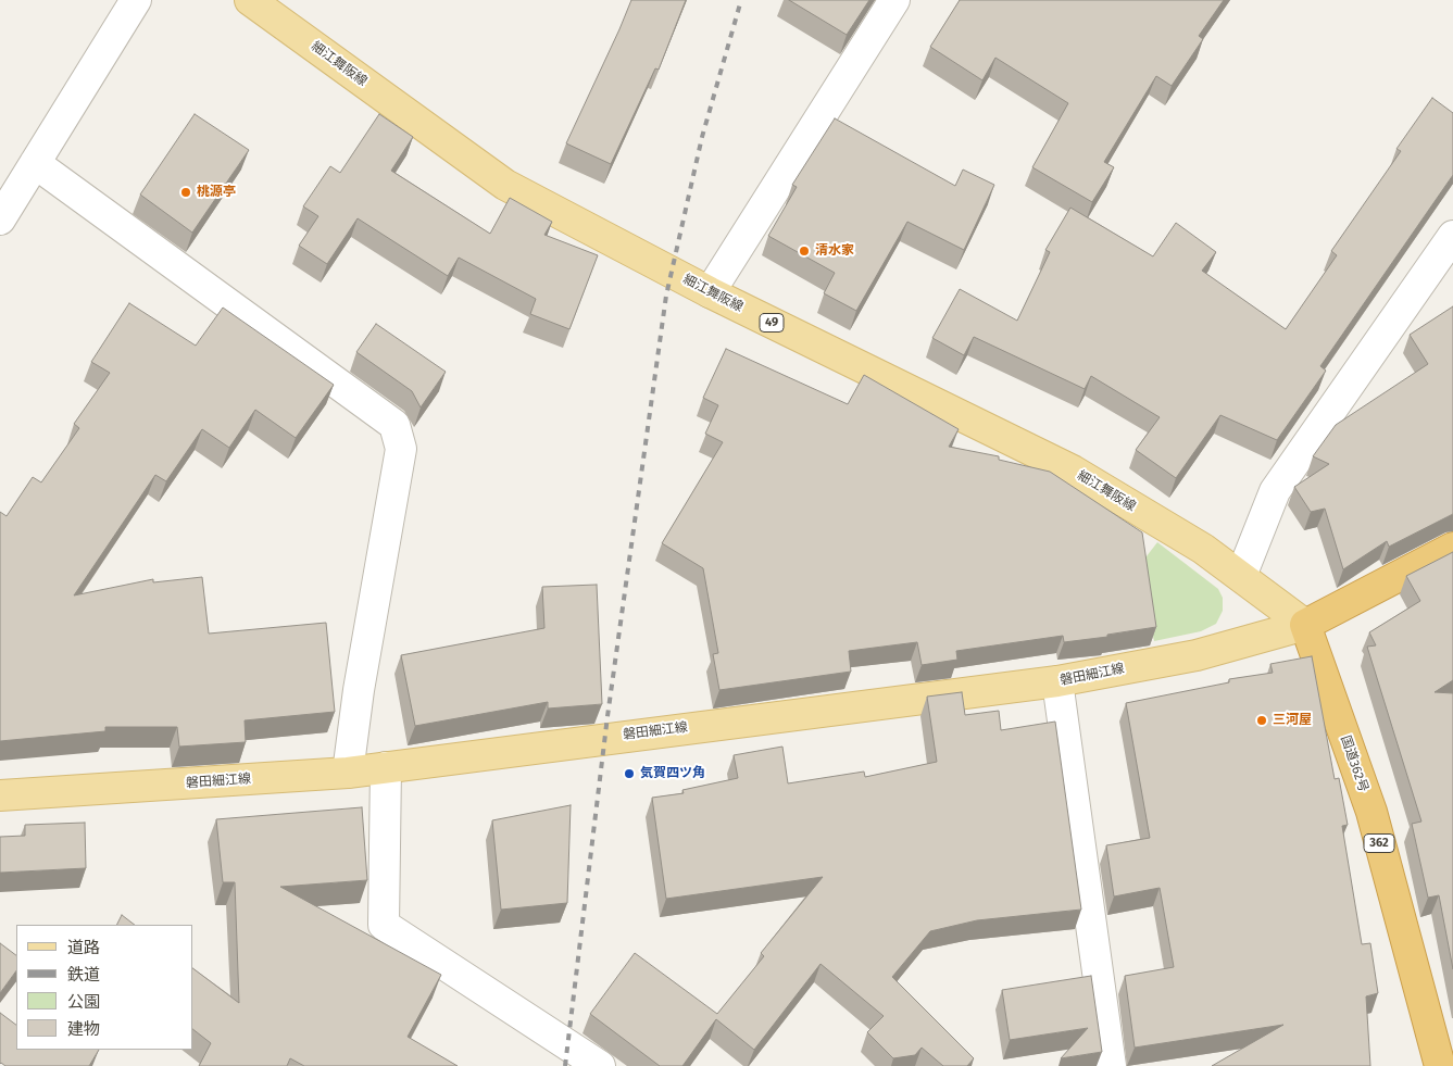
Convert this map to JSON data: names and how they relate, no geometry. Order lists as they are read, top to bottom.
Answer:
{
  "streets": {
    "highway": ["国道362号", "362"],
    "main road": ["細江舞阪線", "49", "磐田細江線"]
  },
  "crossings": [
    ["細江舞阪線", "磐田細江線"],
    ["細江舞阪線", "国道362号"],
    ["磐田細江線", "国道362号"]
  ],
  "places": [
    "桃源亭",
    "清水家",
    "三河屋",
    "気賀四ツ角"
  ],
  "legend": [
    "道路",
    "鉄道",
    "公園",
    "建物"
  ]
}
